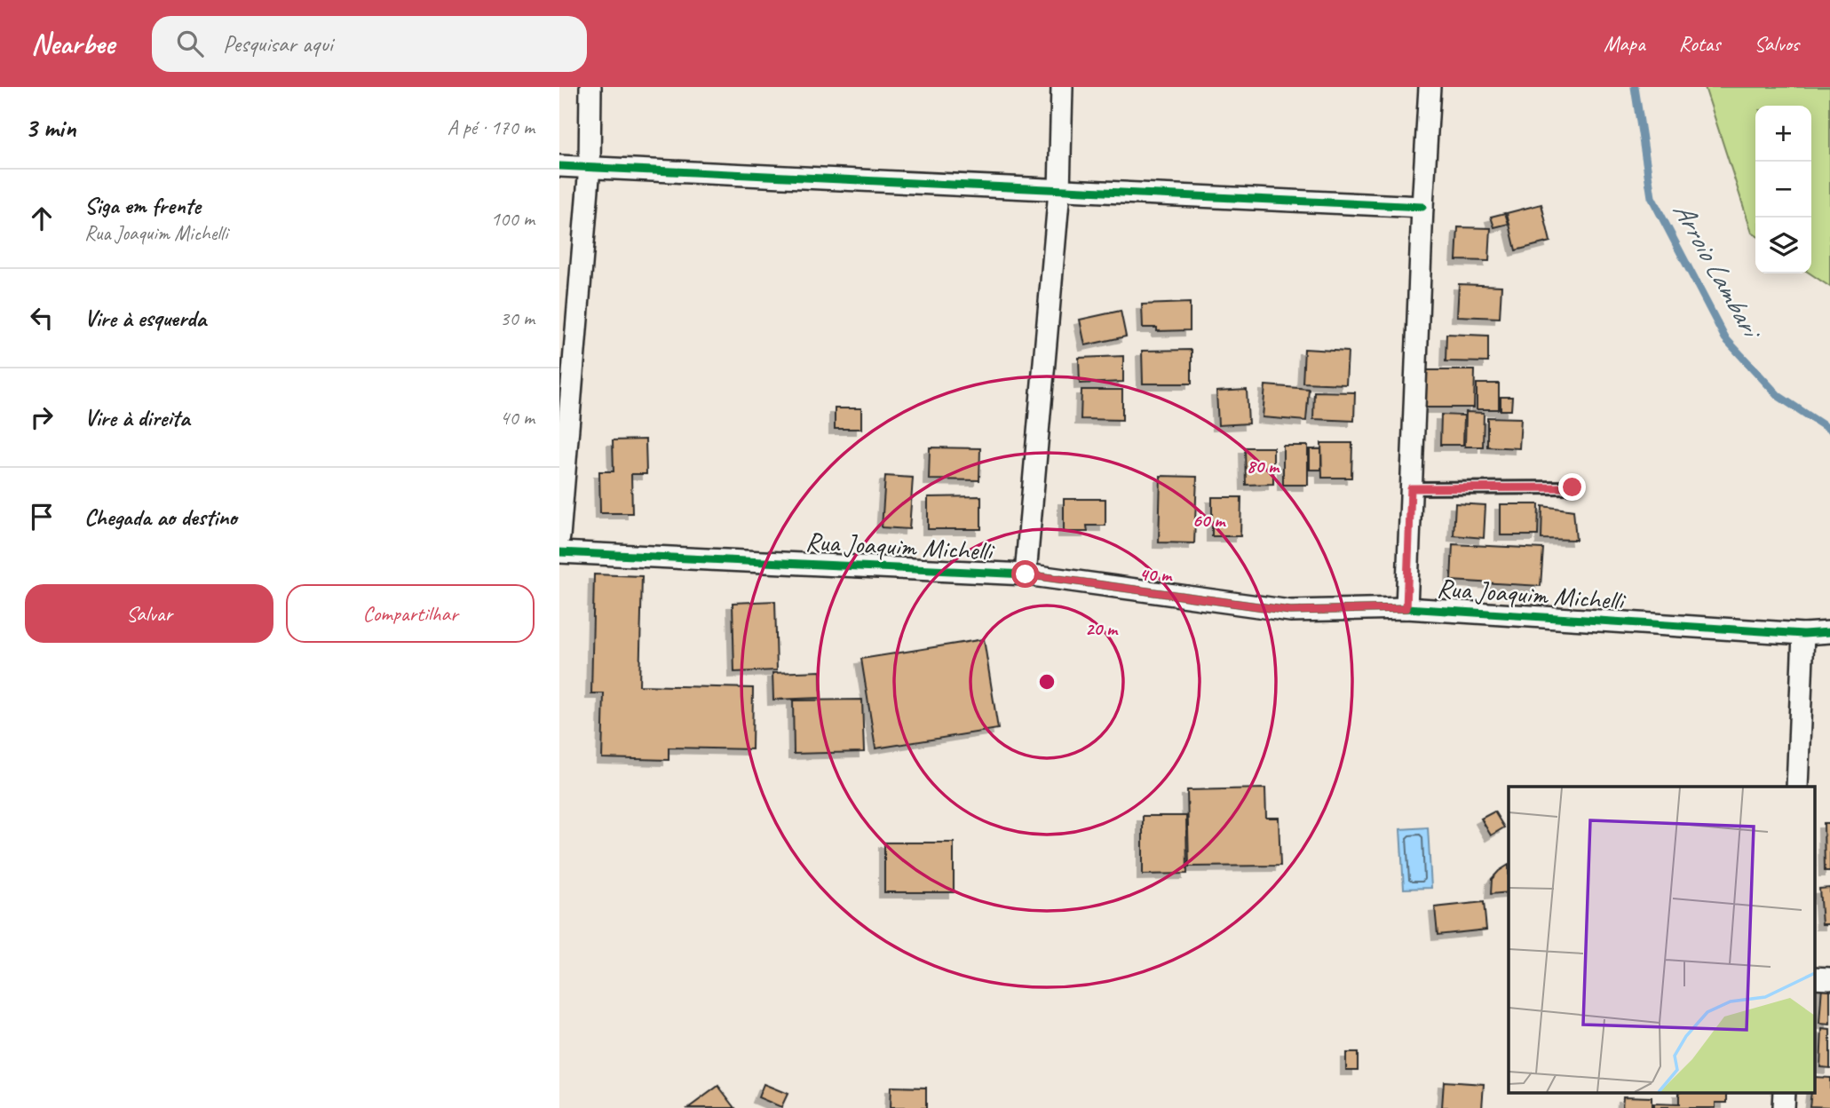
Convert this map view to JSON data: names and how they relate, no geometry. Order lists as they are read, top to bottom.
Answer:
{
  "streets": {
    "street": ["Rua Joaquim Michelli"]
  },
  "water": ["Arroio Lambari"],
  "page": {
    "header": "Nearbee",
    "search": "Pesquisar aqui",
    "nav": ["Mapa", "Rotas", "Salvos"],
    "heading": ["3 min", "A pé · 170 m"],
    "map_buttons": ["+", "−"],
    "list": [
      ["Siga em frente", "Rua Joaquim Michelli", "100 m"],
      ["Vire à esquerda", "30 m"],
      ["Vire à direita", "40 m"],
      "Chegada ao destino"
    ],
    "buttons": ["Salvar", "Compartilhar"]
  },
  "rings": [
    "80 m",
    "60 m",
    "40 m",
    "20 m"
  ]
}
